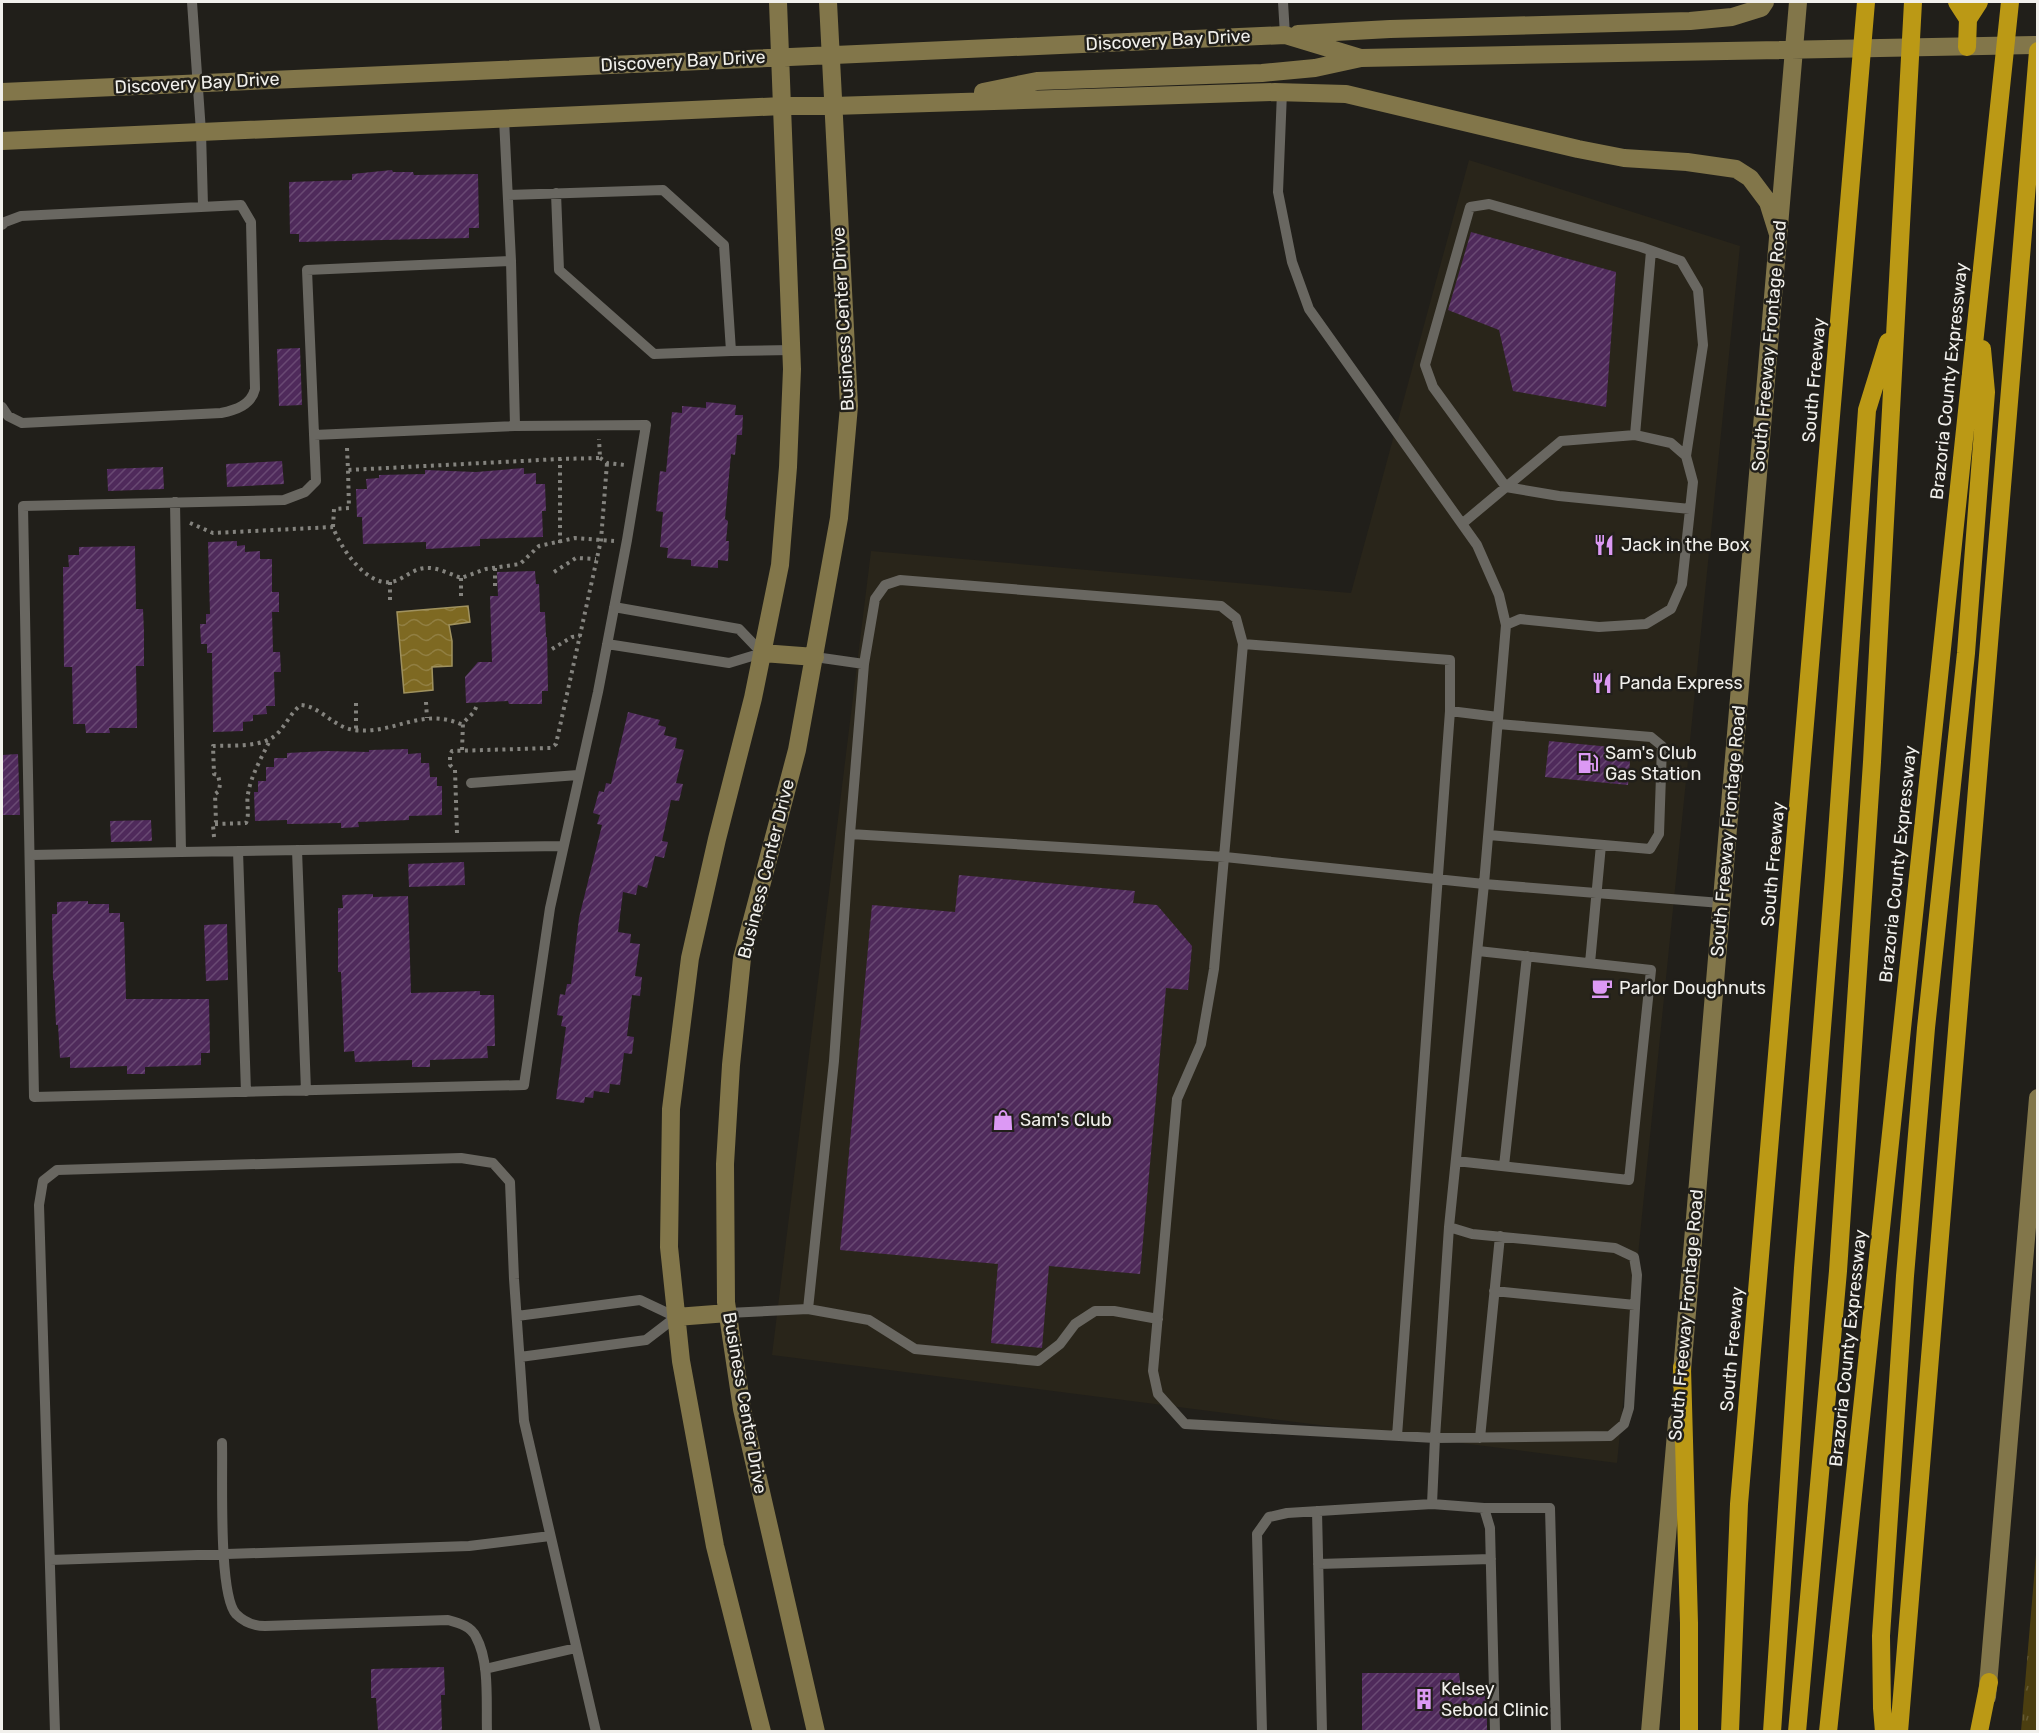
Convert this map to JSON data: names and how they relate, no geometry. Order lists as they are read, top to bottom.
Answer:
{
  "streets": {
    "highway": ["South Freeway", "Brazoria County Expressway"],
    "street": ["Discovery Bay Drive", "Business Center Drive", "South Freeway Frontage Road"]
  },
  "crossings": [
    ["Discovery Bay Drive", "Business Center Drive"]
  ],
  "places": {
    "restaurant": ["Jack in the Box", "Panda Express"],
    "fuel station": ["Sam's Club Gas Station"],
    "cafe": ["Parlor Doughnuts"],
    "shop": ["Sam's Club"],
    "building": ["Kelsey Sebold Clinic"]
  }
}
